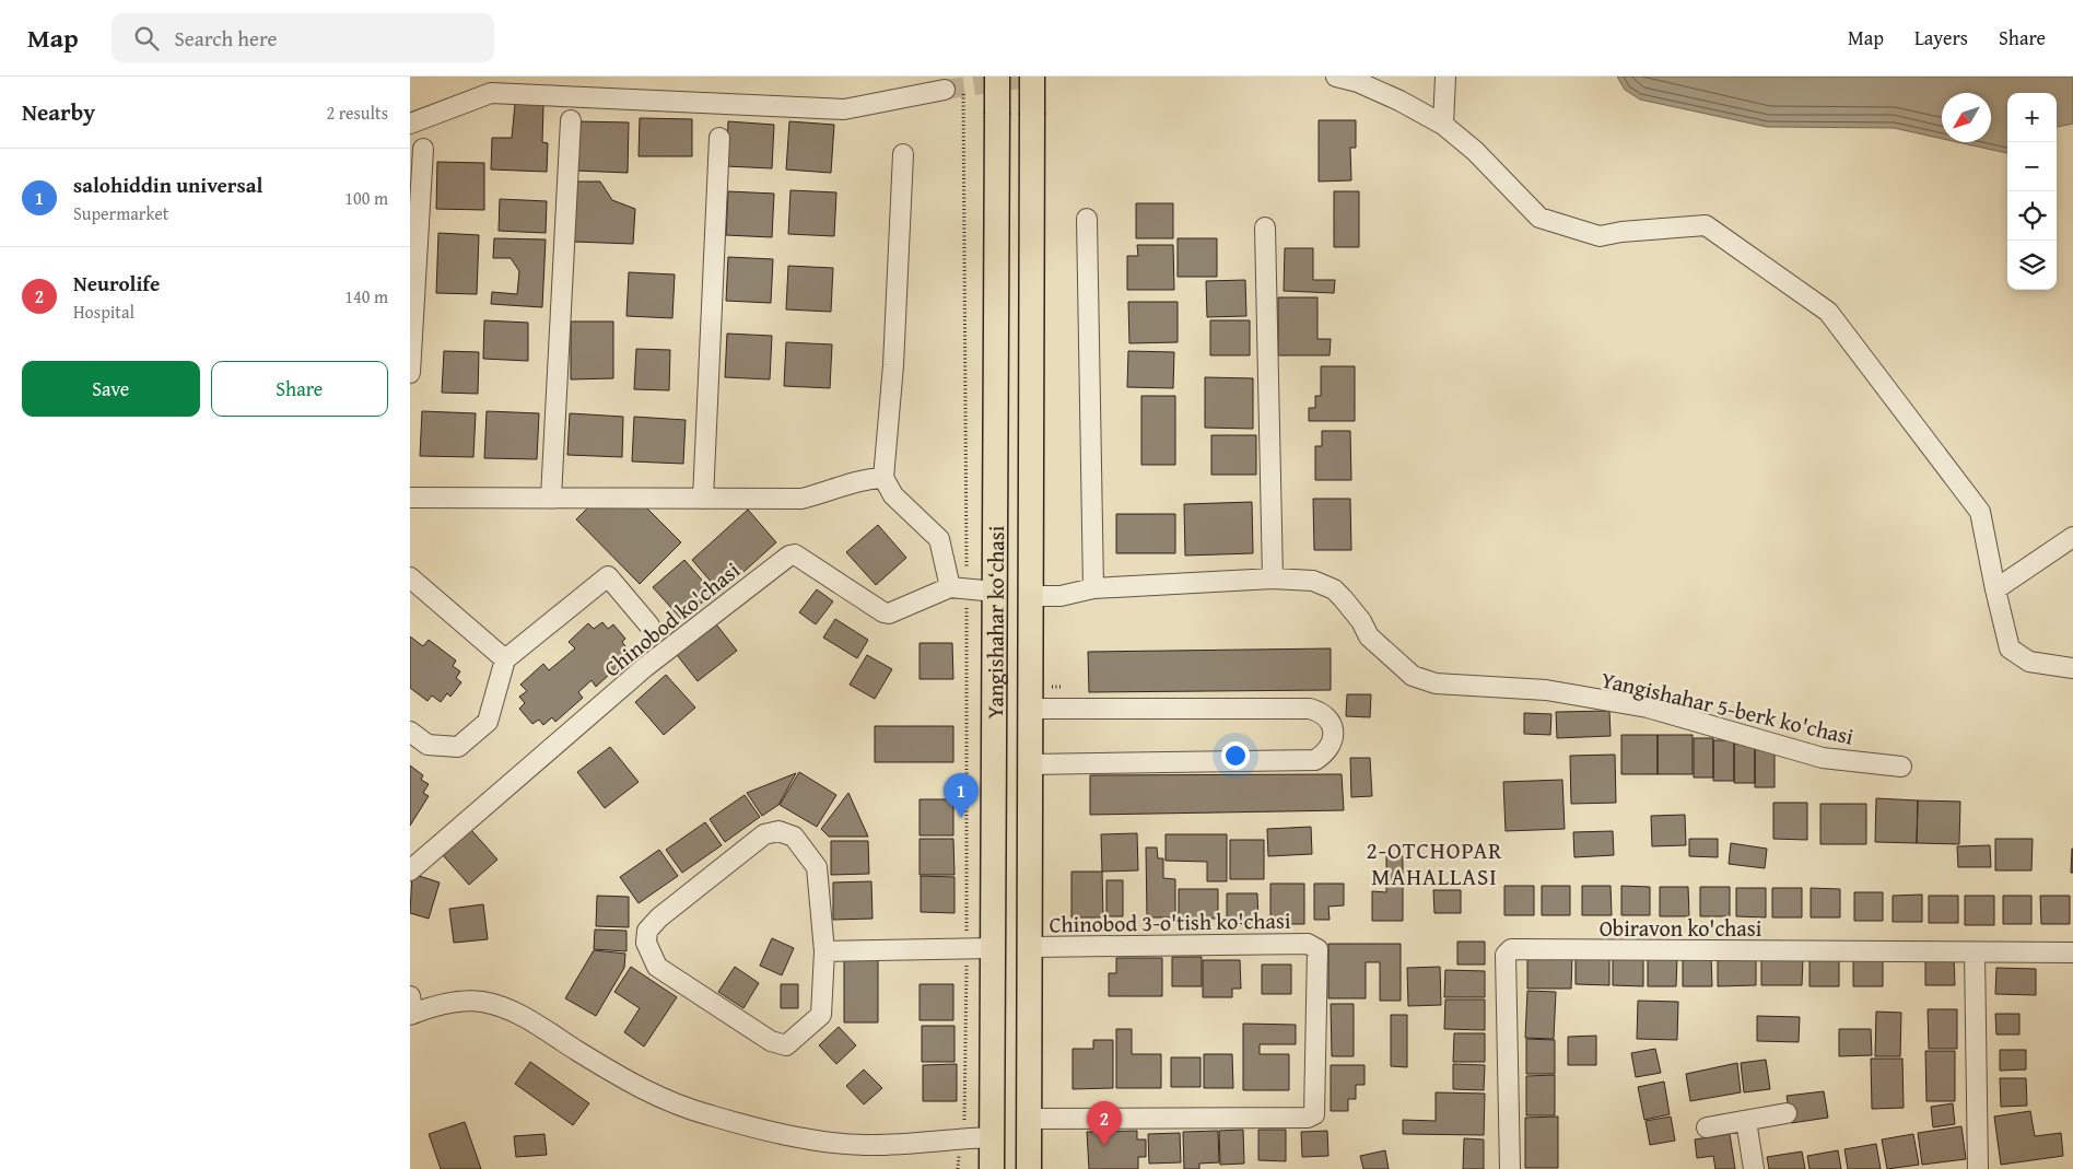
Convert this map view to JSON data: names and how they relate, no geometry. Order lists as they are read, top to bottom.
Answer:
{
  "streets": {
    "main road": ["Yangishahar ko‘chasi"],
    "street": [
      "Chinobod ko'chasi",
      "Yangishahar 5-berk ko'chasi",
      "Chinobod 3-o'tish ko'chasi",
      "Obiravon ko'chasi"
    ]
  },
  "crossings": [
    ["Chinobod ko'chasi", "Yangishahar ko‘chasi"],
    ["Yangishahar ko‘chasi", "Yangishahar 5-berk ko'chasi"],
    ["Yangishahar ko‘chasi", "Chinobod 3-o'tish ko'chasi"]
  ],
  "districts": ["2-OTCHOPAR MAHALLASI"],
  "north": "bottom left",
  "page": {
    "header": "Map",
    "search": "Search here",
    "nav": ["Map", "Layers", "Share"],
    "heading": ["Nearby", "2 results"],
    "map_buttons": ["+", "−"],
    "list": [
      {
        "mark": "1",
        "name": "salohiddin universal",
        "note": "Supermarket",
        "value": "100 m"
      },
      {
        "mark": "2",
        "name": "Neurolife",
        "note": "Hospital",
        "value": "140 m"
      }
    ],
    "buttons": ["Save", "Share"],
    "pins": ["1", "2"]
  }
}
